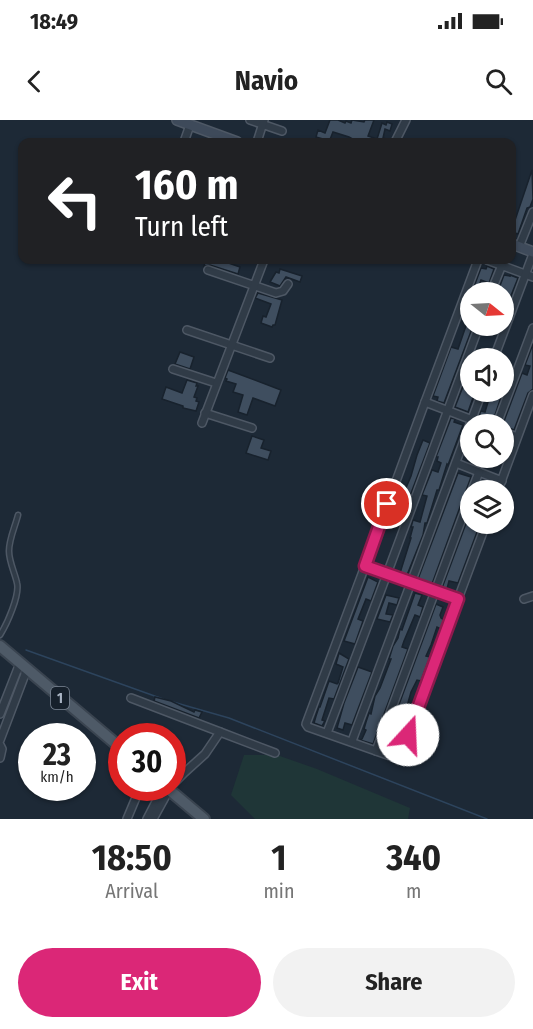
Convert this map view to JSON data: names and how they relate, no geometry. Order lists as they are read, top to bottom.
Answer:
{
  "streets": {
    "main road": ["1"]
  },
  "north": "right",
  "page": {
    "status": "18:49",
    "header": "Navio",
    "turn": ["160 m", "Turn left"],
    "speed": "23 km/h",
    "limit": "30",
    "eta": [
      "18:50",
      "Arrival",
      "1",
      "min",
      "340",
      "m"
    ],
    "buttons": ["Exit", "Share"]
  }
}
